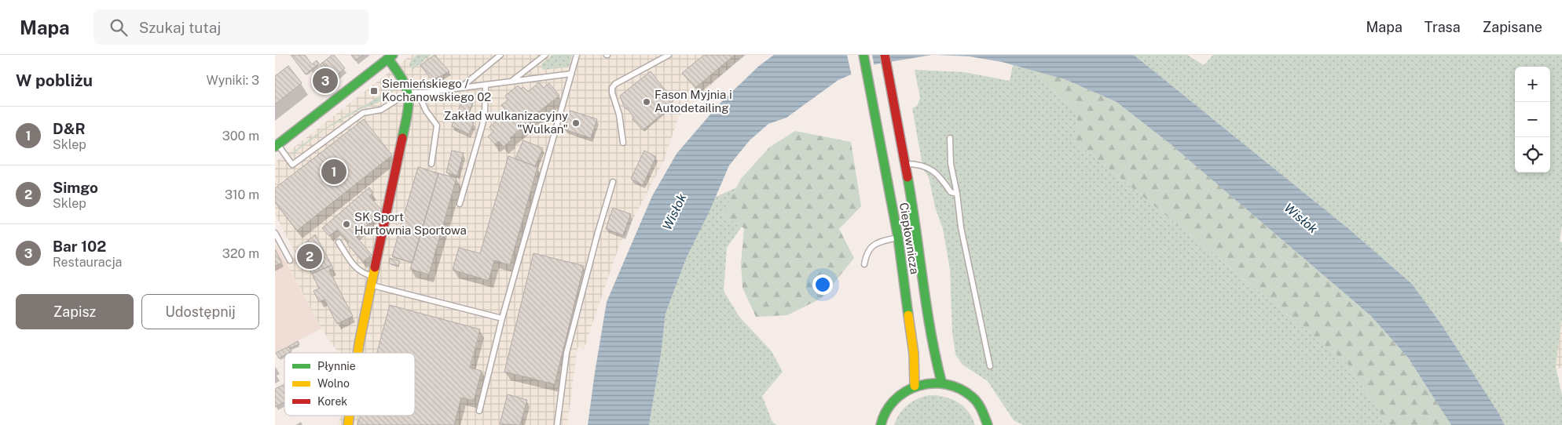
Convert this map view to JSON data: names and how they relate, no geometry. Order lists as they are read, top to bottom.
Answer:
{
  "streets": {
    "main road": ["Ciepłownicza"]
  },
  "water": ["Wisłok"],
  "places": {
    "transit": ["Siemieńskiego / Kochanowskiego 02"],
    "other": ["Fason Myjnia i Autodetailing", "Zakład wulkanizacyjny \"Wulkan\"", "SK Sport Hurtownia Sportowa"]
  },
  "legend": ["Płynnie", "Wolno", "Korek"],
  "page": {
    "header": "Mapa",
    "search": "Szukaj tutaj",
    "nav": ["Mapa", "Trasa", "Zapisane"],
    "heading": ["W pobliżu", "Wyniki: 3"],
    "map_buttons": ["+", "−"],
    "pins": ["3", "1", "2"],
    "list": [
      {
        "mark": "1",
        "name": "D&R",
        "note": "Sklep",
        "value": "300 m"
      },
      {
        "mark": "2",
        "name": "Simgo",
        "note": "Sklep",
        "value": "310 m"
      },
      {
        "mark": "3",
        "name": "Bar 102",
        "note": "Restauracja",
        "value": "320 m"
      }
    ],
    "buttons": ["Zapisz", "Udostępnij"]
  }
}
